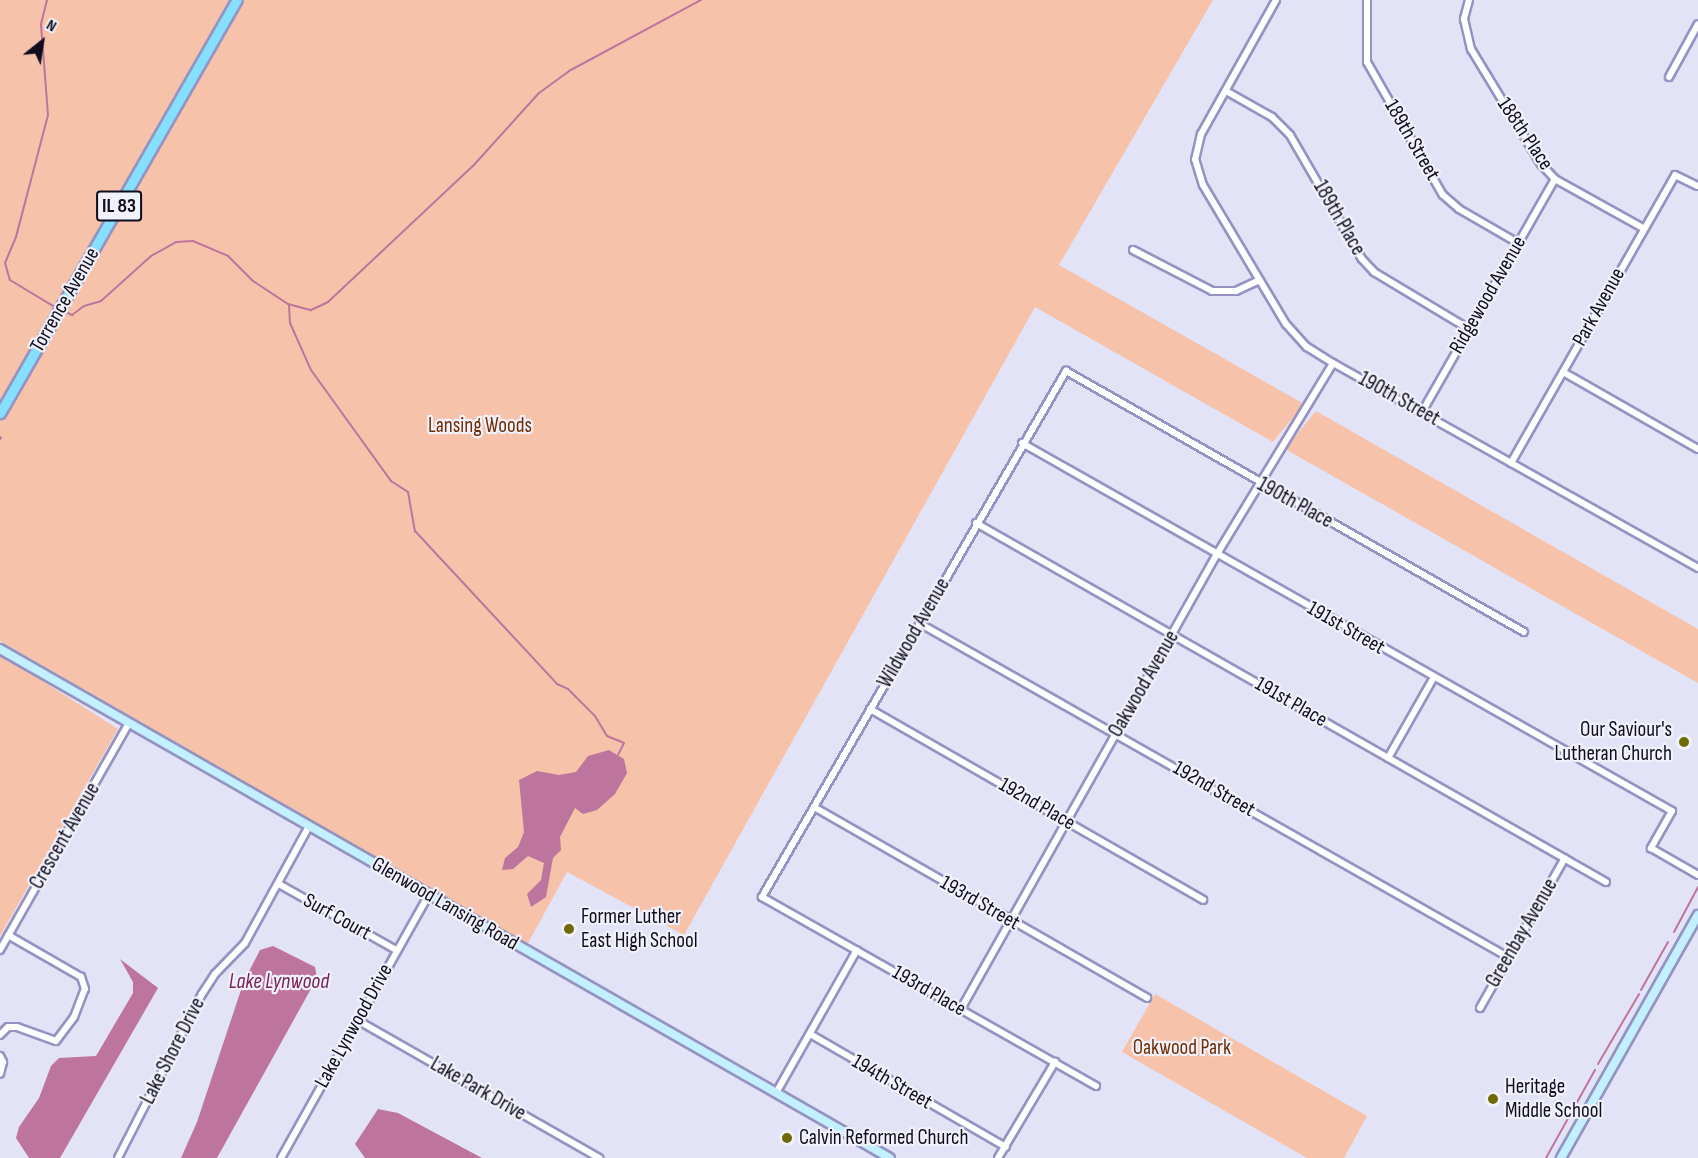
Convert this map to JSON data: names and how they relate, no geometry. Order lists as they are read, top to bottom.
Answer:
{
  "streets": {
    "main road": ["IL 83", "Torrence Avenue", "Glenwood Lansing Road"],
    "street": [
      "188th Place",
      "189th Street",
      "189th Place",
      "Ridgewood Avenue",
      "Park Avenue",
      "190th Street",
      "190th Place",
      "191st Street",
      "Wildwood Avenue",
      "Oakwood Avenue",
      "191st Place",
      "192nd Street",
      "192nd Place",
      "Crescent Avenue",
      "193rd Street",
      "Surf Court",
      "Greenbay Avenue",
      "193rd Place",
      "Lake Lynwood Drive",
      "Lake Shore Drive",
      "194th Street",
      "Lake Park Drive"
    ]
  },
  "crossings": [
    ["188th Place", "Ridgewood Avenue"],
    ["188th Place", "Park Avenue"],
    ["189th Street", "Ridgewood Avenue"],
    ["189th Place", "Ridgewood Avenue"],
    ["189th Place", "190th Street"],
    ["Ridgewood Avenue", "190th Street"],
    ["Park Avenue", "190th Street"],
    ["190th Street", "Oakwood Avenue"],
    ["190th Place", "Wildwood Avenue"],
    ["190th Place", "Oakwood Avenue"],
    ["191st Street", "Wildwood Avenue"],
    ["191st Street", "Oakwood Avenue"],
    ["Wildwood Avenue", "191st Place"],
    ["Wildwood Avenue", "192nd Street"],
    ["Wildwood Avenue", "192nd Place"],
    ["Wildwood Avenue", "193rd Street"],
    ["Wildwood Avenue", "193rd Place"],
    ["Oakwood Avenue", "191st Place"],
    ["Oakwood Avenue", "192nd Street"],
    ["Oakwood Avenue", "192nd Place"],
    ["Oakwood Avenue", "193rd Street"],
    ["Oakwood Avenue", "193rd Place"],
    ["191st Place", "Greenbay Avenue"],
    ["192nd Street", "Greenbay Avenue"],
    ["Crescent Avenue", "Glenwood Lansing Road"],
    ["Glenwood Lansing Road", "Lake Lynwood Drive"],
    ["Glenwood Lansing Road", "Lake Shore Drive"],
    ["Surf Court", "Lake Lynwood Drive"],
    ["Surf Court", "Lake Shore Drive"],
    ["Lake Lynwood Drive", "Lake Park Drive"]
  ],
  "water": ["Lake Lynwood"],
  "parks": ["Lansing Woods", "Oakwood Park"],
  "places": [
    "Our Saviour's Lutheran Church",
    "Former Luther East High School",
    "Heritage Middle School",
    "Calvin Reformed Church"
  ],
  "north": "top right"
}
